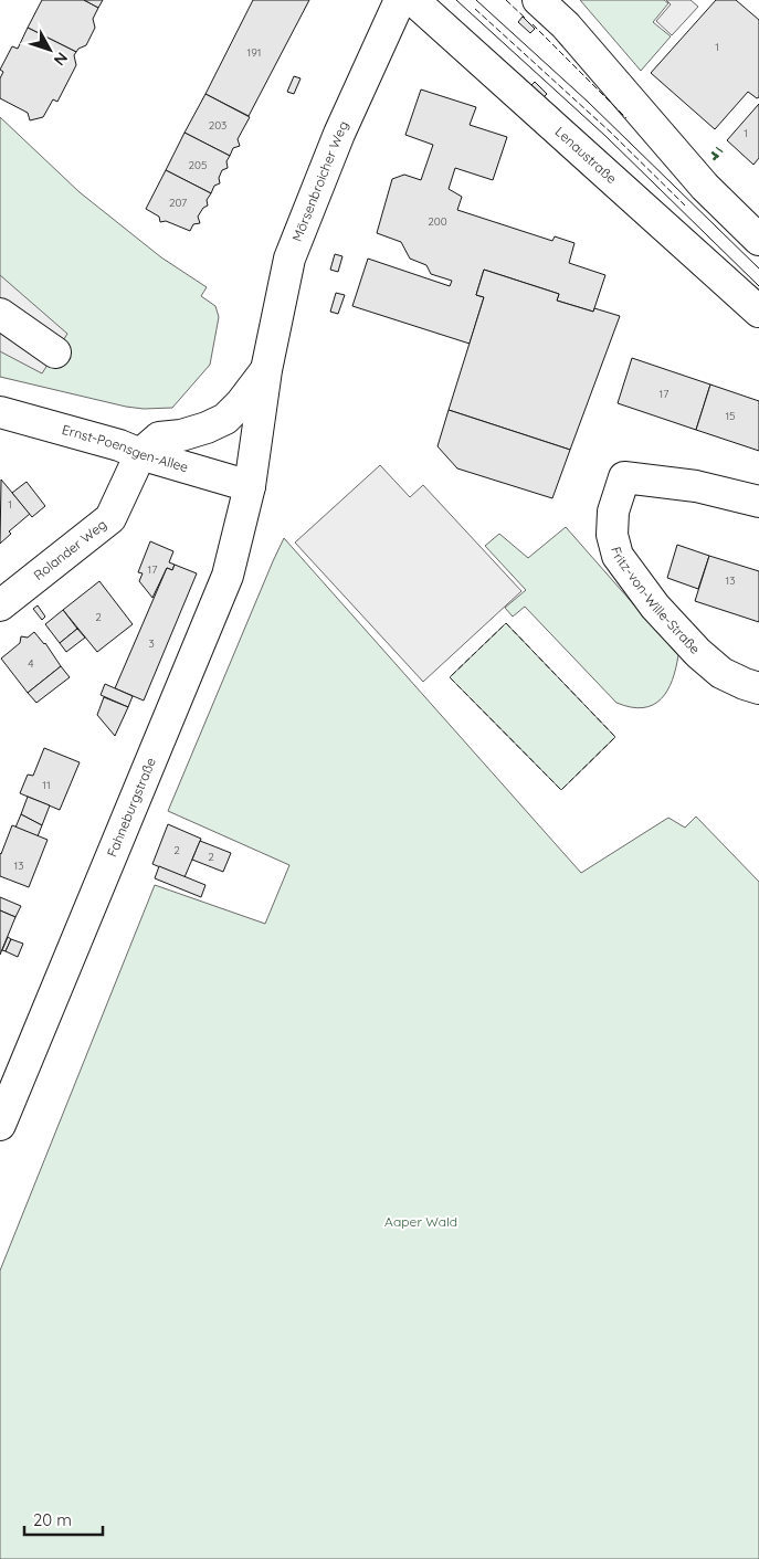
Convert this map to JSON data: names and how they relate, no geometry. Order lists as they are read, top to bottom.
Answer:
{
  "streets": {
    "street": [
      "Lenaustraße",
      "Mörsenbroicher Weg",
      "Ernst-Poensgen-Allee",
      "Rolander Weg",
      "Fritz-von-Wille-Straße",
      "Fahneburgstraße"
    ]
  },
  "crossings": [
    ["Mörsenbroicher Weg", "Ernst-Poensgen-Allee"],
    ["Mörsenbroicher Weg", "Rolander Weg"],
    ["Mörsenbroicher Weg", "Fahneburgstraße"],
    ["Ernst-Poensgen-Allee", "Rolander Weg"],
    ["Ernst-Poensgen-Allee", "Fahneburgstraße"]
  ],
  "parks": ["Aaper Wald"],
  "house_numbers": [
    "1",
    "191",
    "203",
    "1",
    "205",
    "207",
    "200",
    "17",
    "15",
    "1",
    "17",
    "13",
    "2",
    "3",
    "4",
    "11",
    "2",
    "2",
    "13"
  ],
  "scale_bar": "20 m",
  "north": "bottom right"
}
